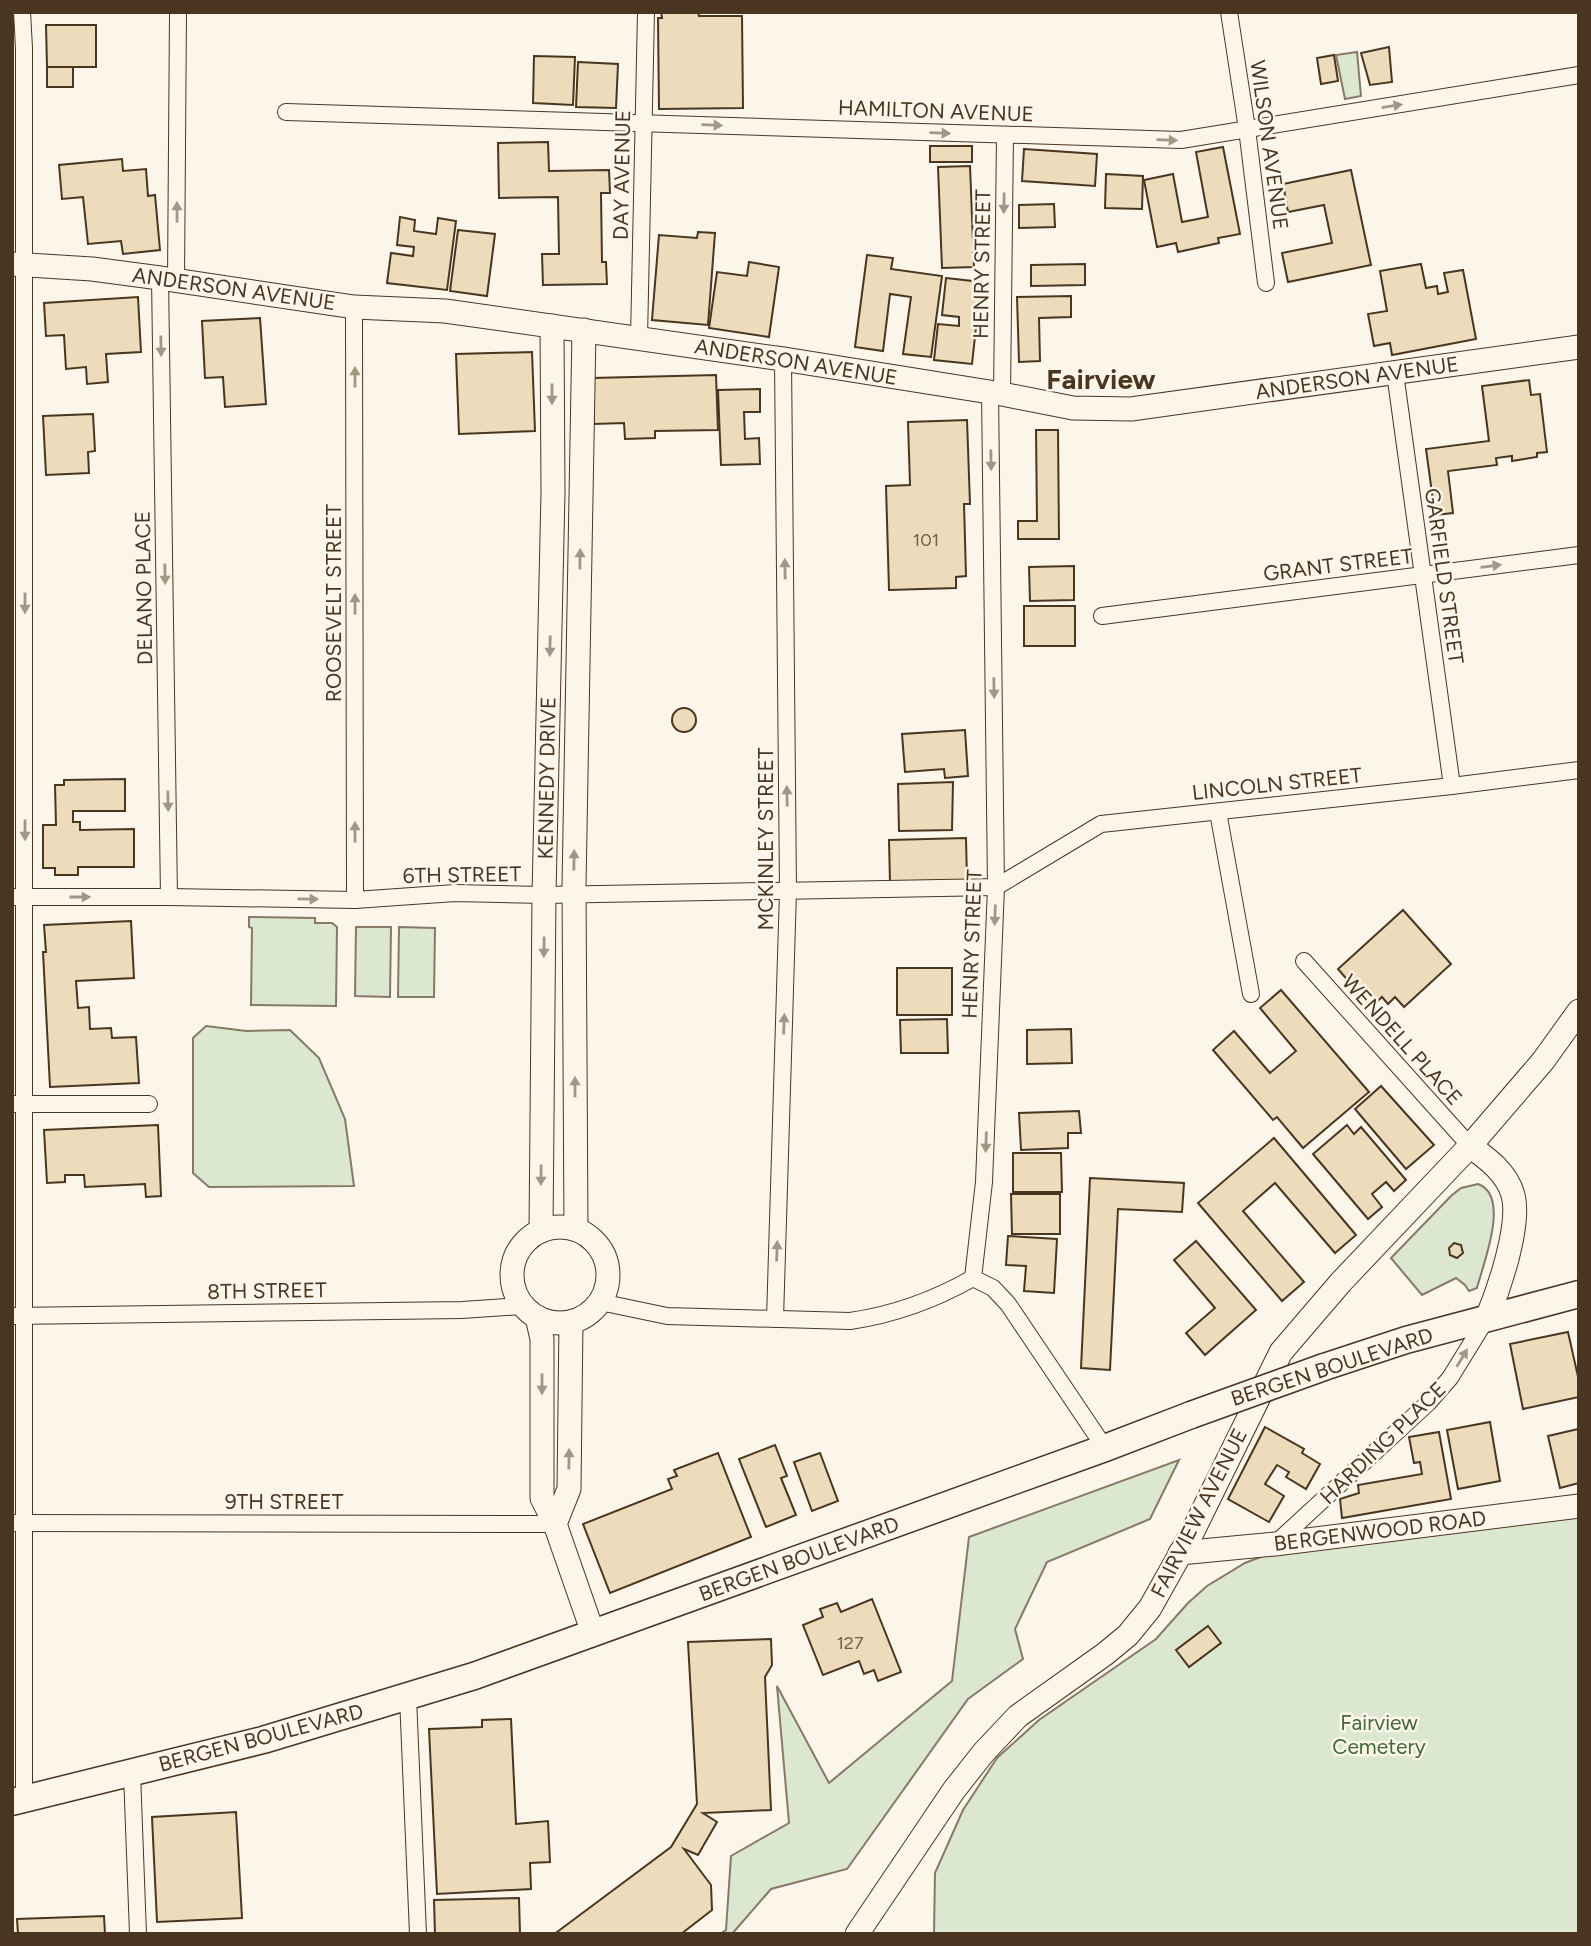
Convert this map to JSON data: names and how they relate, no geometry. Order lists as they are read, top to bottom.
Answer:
{
  "streets": {
    "main road": ["BERGEN BOULEVARD"],
    "street": [
      "HAMILTON AVENUE",
      "WILSON AVENUE",
      "DAY AVENUE",
      "HENRY STREET",
      "ANDERSON AVENUE",
      "GRANT STREET",
      "GARFIELD STREET",
      "DELANO PLACE",
      "ROOSEVELT STREET",
      "KENNEDY DRIVE",
      "LINCOLN STREET",
      "MCKINLEY STREET",
      "6TH STREET",
      "WENDELL PLACE",
      "8TH STREET",
      "HARDING PLACE",
      "9TH STREET",
      "FAIRVIEW AVENUE",
      "BERGENWOOD ROAD"
    ]
  },
  "crossings": [
    ["HAMILTON AVENUE", "WILSON AVENUE"],
    ["HAMILTON AVENUE", "DAY AVENUE"],
    ["HAMILTON AVENUE", "HENRY STREET"],
    ["DAY AVENUE", "ANDERSON AVENUE"],
    ["HENRY STREET", "ANDERSON AVENUE"],
    ["HENRY STREET", "LINCOLN STREET"],
    ["HENRY STREET", "6TH STREET"],
    ["ANDERSON AVENUE", "GARFIELD STREET"],
    ["ANDERSON AVENUE", "DELANO PLACE"],
    ["ANDERSON AVENUE", "ROOSEVELT STREET"],
    ["ANDERSON AVENUE", "KENNEDY DRIVE"],
    ["ANDERSON AVENUE", "MCKINLEY STREET"],
    ["GRANT STREET", "GARFIELD STREET"],
    ["GARFIELD STREET", "LINCOLN STREET"],
    ["DELANO PLACE", "6TH STREET"],
    ["ROOSEVELT STREET", "6TH STREET"],
    ["KENNEDY DRIVE", "6TH STREET"],
    ["KENNEDY DRIVE", "8TH STREET"],
    ["LINCOLN STREET", "6TH STREET"],
    ["MCKINLEY STREET", "6TH STREET"],
    ["WENDELL PLACE", "HARDING PLACE"],
    ["WENDELL PLACE", "FAIRVIEW AVENUE"],
    ["BERGEN BOULEVARD", "HARDING PLACE"],
    ["HARDING PLACE", "FAIRVIEW AVENUE"],
    ["HARDING PLACE", "BERGENWOOD ROAD"],
    ["FAIRVIEW AVENUE", "BERGENWOOD ROAD"]
  ],
  "one_way": [
    "HAMILTON AVENUE",
    "HENRY STREET",
    "ROOSEVELT STREET",
    "MCKINLEY STREET",
    "HARDING PLACE"
  ],
  "districts": ["Fairview"],
  "parks": ["Fairview Cemetery"],
  "house_numbers": ["101", "127"]
}
